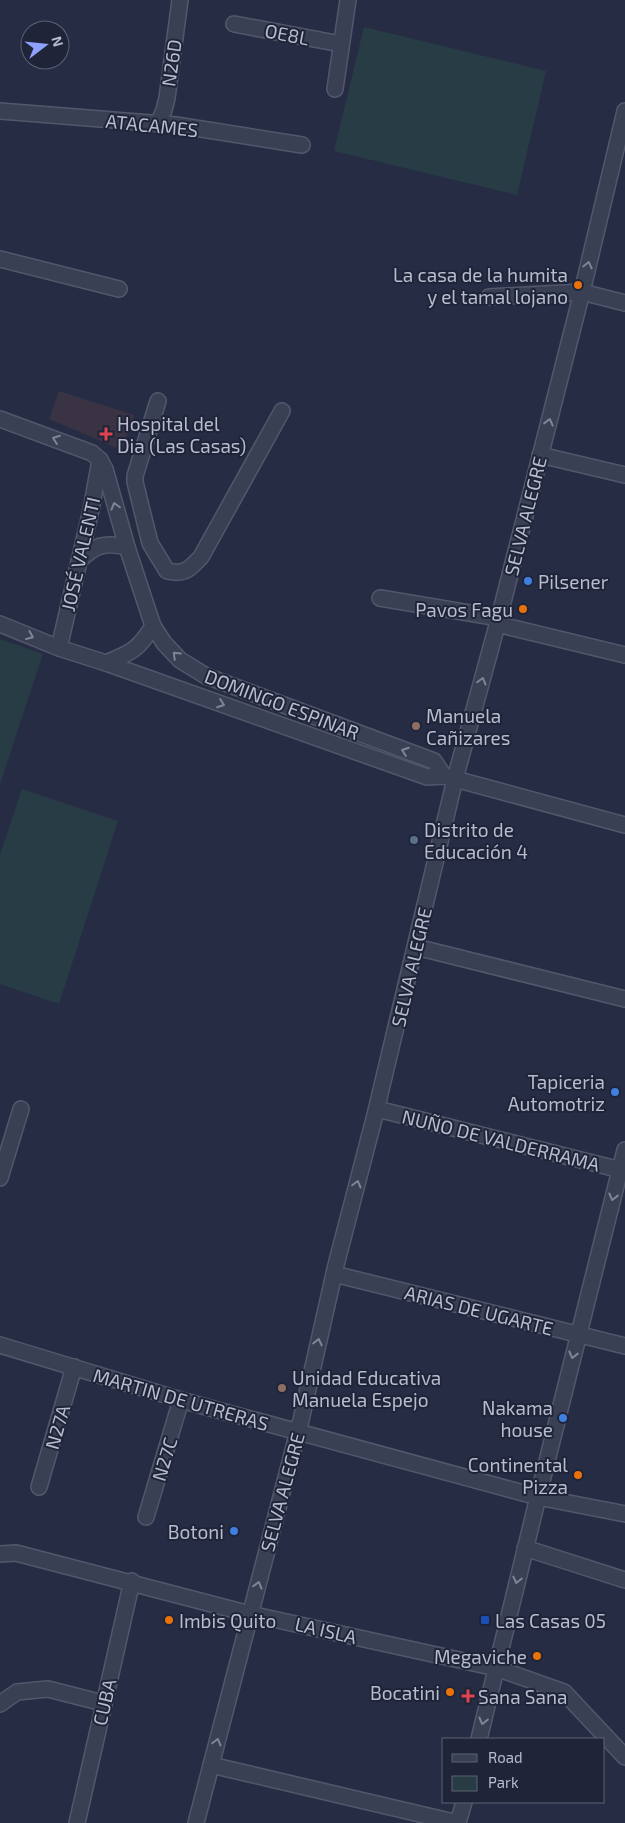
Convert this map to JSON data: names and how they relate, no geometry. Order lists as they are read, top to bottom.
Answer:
{
  "streets": {
    "street": [
      "OE8L",
      "N26D",
      "ATACAMES",
      "SELVA ALEGRE",
      "JOSÉ VALENTI",
      "DOMINGO ESPINAR",
      "NUÑO DE VALDERRAMA",
      "ARIAS DE UGARTE",
      "MARTIN DE UTRERAS",
      "N27A",
      "N27C",
      "LA ISLA",
      "CUBA"
    ]
  },
  "crossings": [
    ["N26D", "ATACAMES"],
    ["SELVA ALEGRE", "DOMINGO ESPINAR"],
    ["SELVA ALEGRE", "NUÑO DE VALDERRAMA"],
    ["SELVA ALEGRE", "ARIAS DE UGARTE"],
    ["SELVA ALEGRE", "MARTIN DE UTRERAS"],
    ["SELVA ALEGRE", "LA ISLA"],
    ["JOSÉ VALENTI", "DOMINGO ESPINAR"],
    ["MARTIN DE UTRERAS", "N27A"],
    ["MARTIN DE UTRERAS", "N27C"],
    ["LA ISLA", "CUBA"]
  ],
  "one_way": ["SELVA ALEGRE"],
  "places": {
    "other": [
      "La casa de la humita y el tamal lojano",
      "Pilsener",
      "Pavos Fagu",
      "Manuela Cañizares",
      "Distrito de Educación 4",
      "Tapiceria Automotriz",
      "Unidad Educativa Manuela Espejo",
      "Nakama house",
      "Continental Pizza",
      "Botoni",
      "Imbis Quito",
      "Megaviche",
      "Bocatini"
    ],
    "health": ["Hospital del Dia (Las Casas)", "Sana Sana"],
    "transit": ["Las Casas 05"]
  },
  "legend": ["Road", "Park"],
  "north": "right"
}
